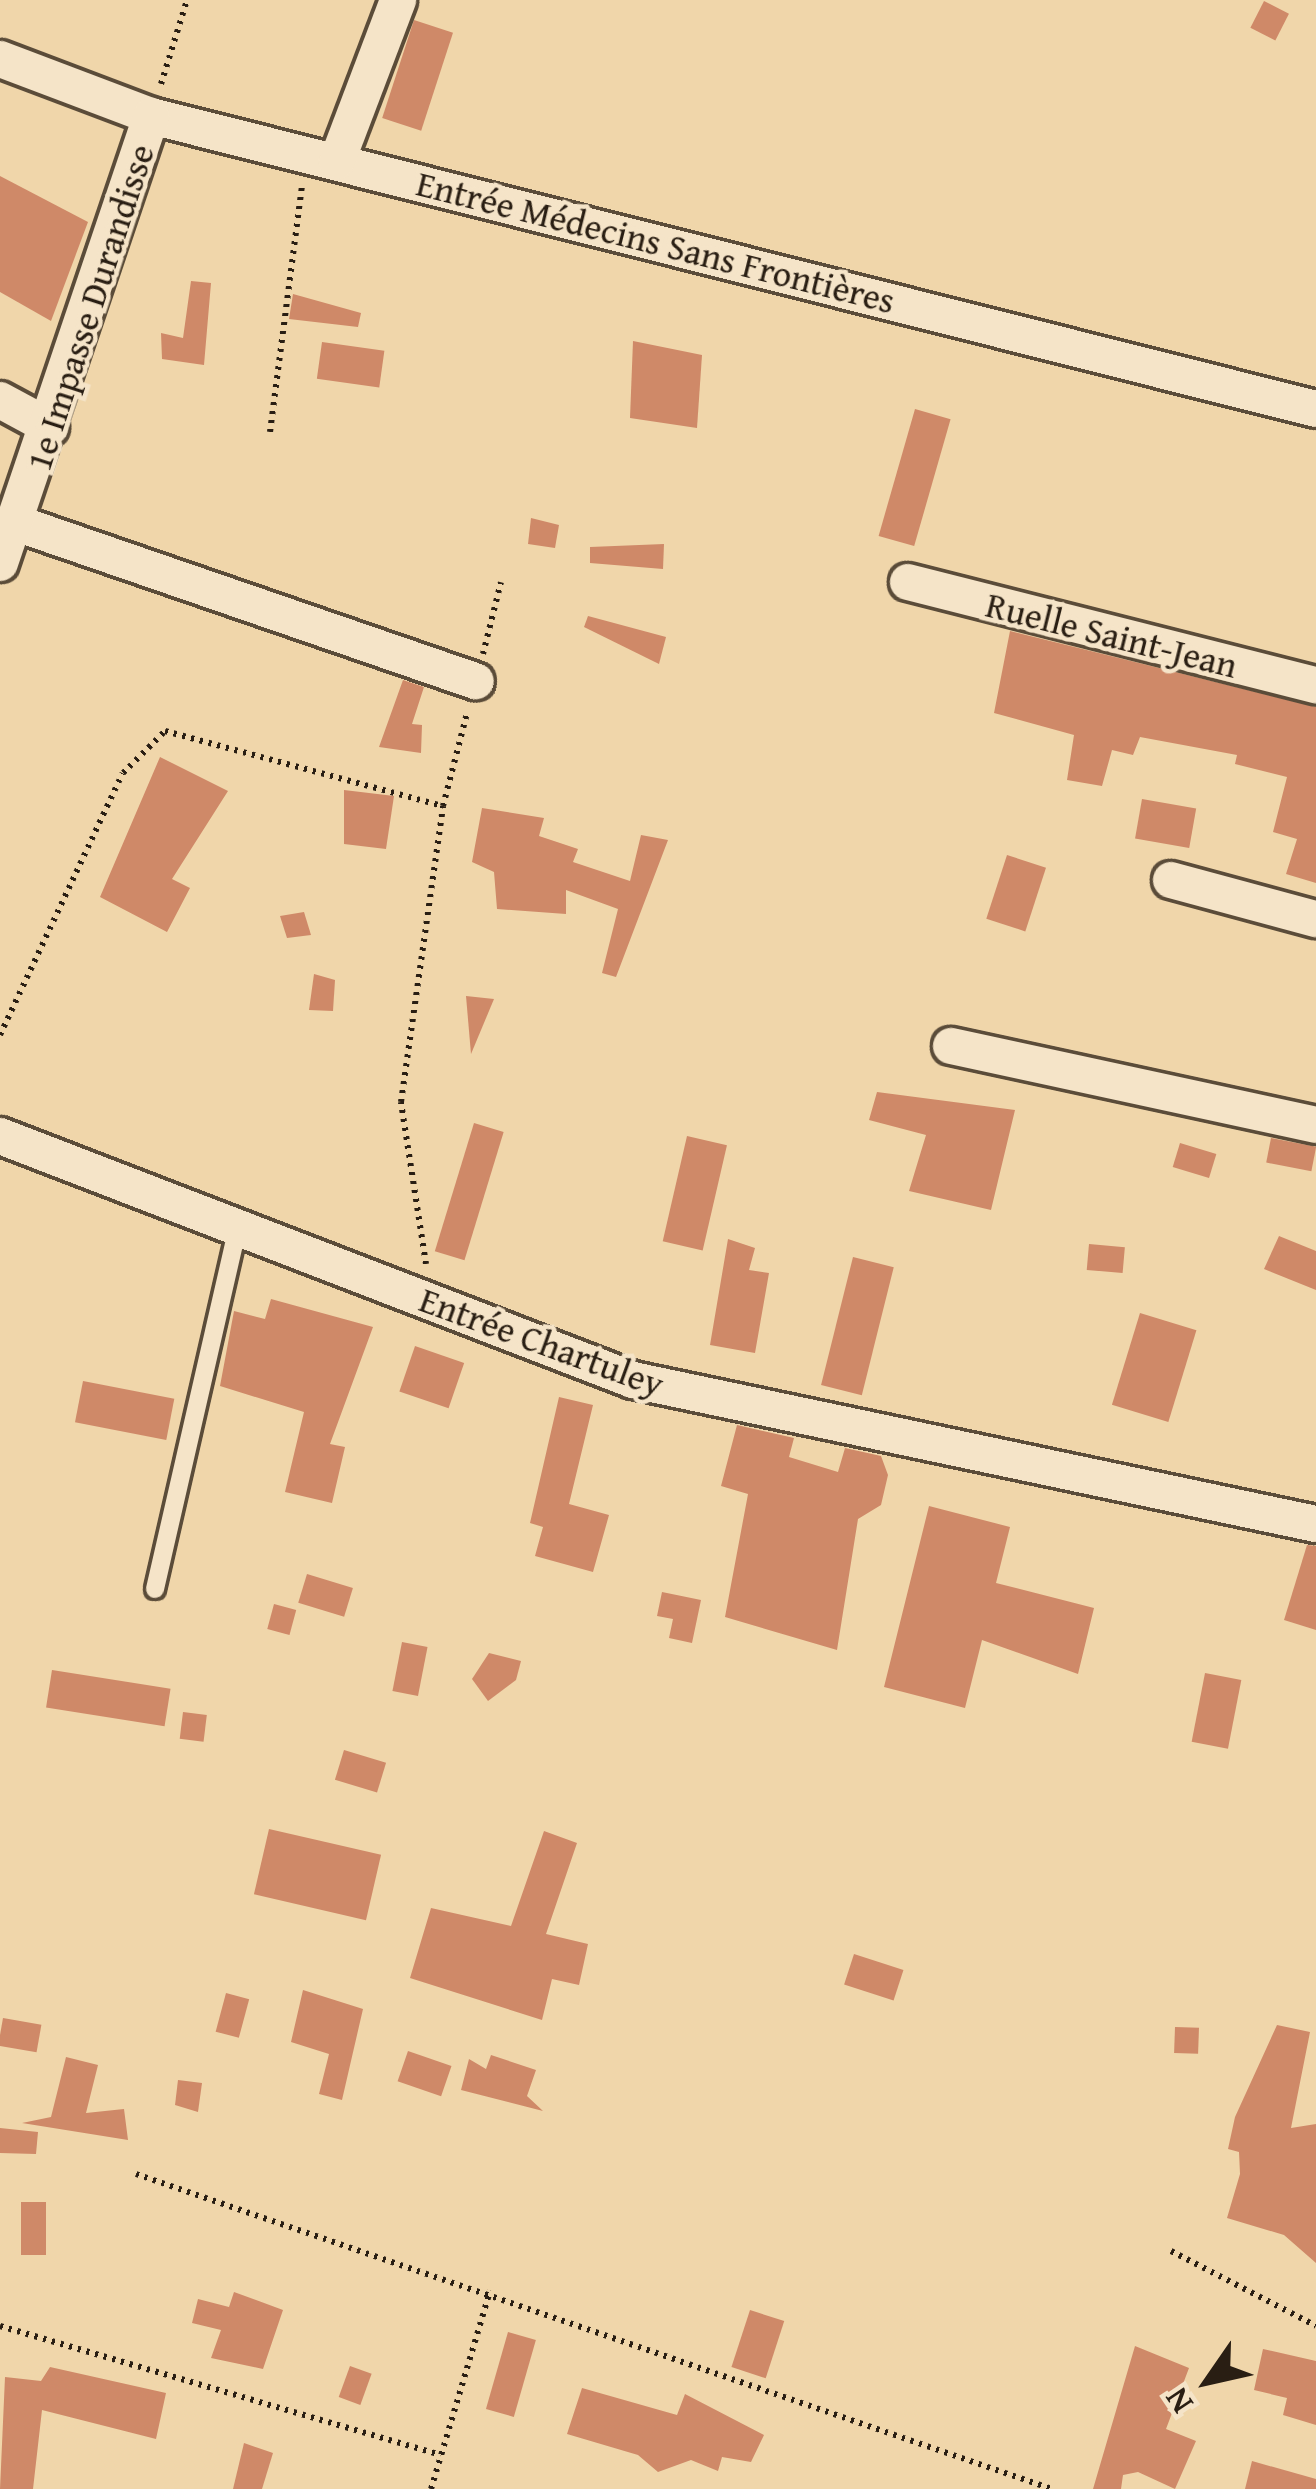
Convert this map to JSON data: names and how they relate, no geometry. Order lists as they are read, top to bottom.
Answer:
{
  "streets": {
    "street": [
      "Entrée Médecins Sans Frontières",
      "1e Impasse Durandisse",
      "Ruelle Saint-Jean",
      "Entrée Chartuley"
    ]
  },
  "crossings": [
    ["Entrée Médecins Sans Frontières", "1e Impasse Durandisse"]
  ],
  "north": "bottom left"
}
